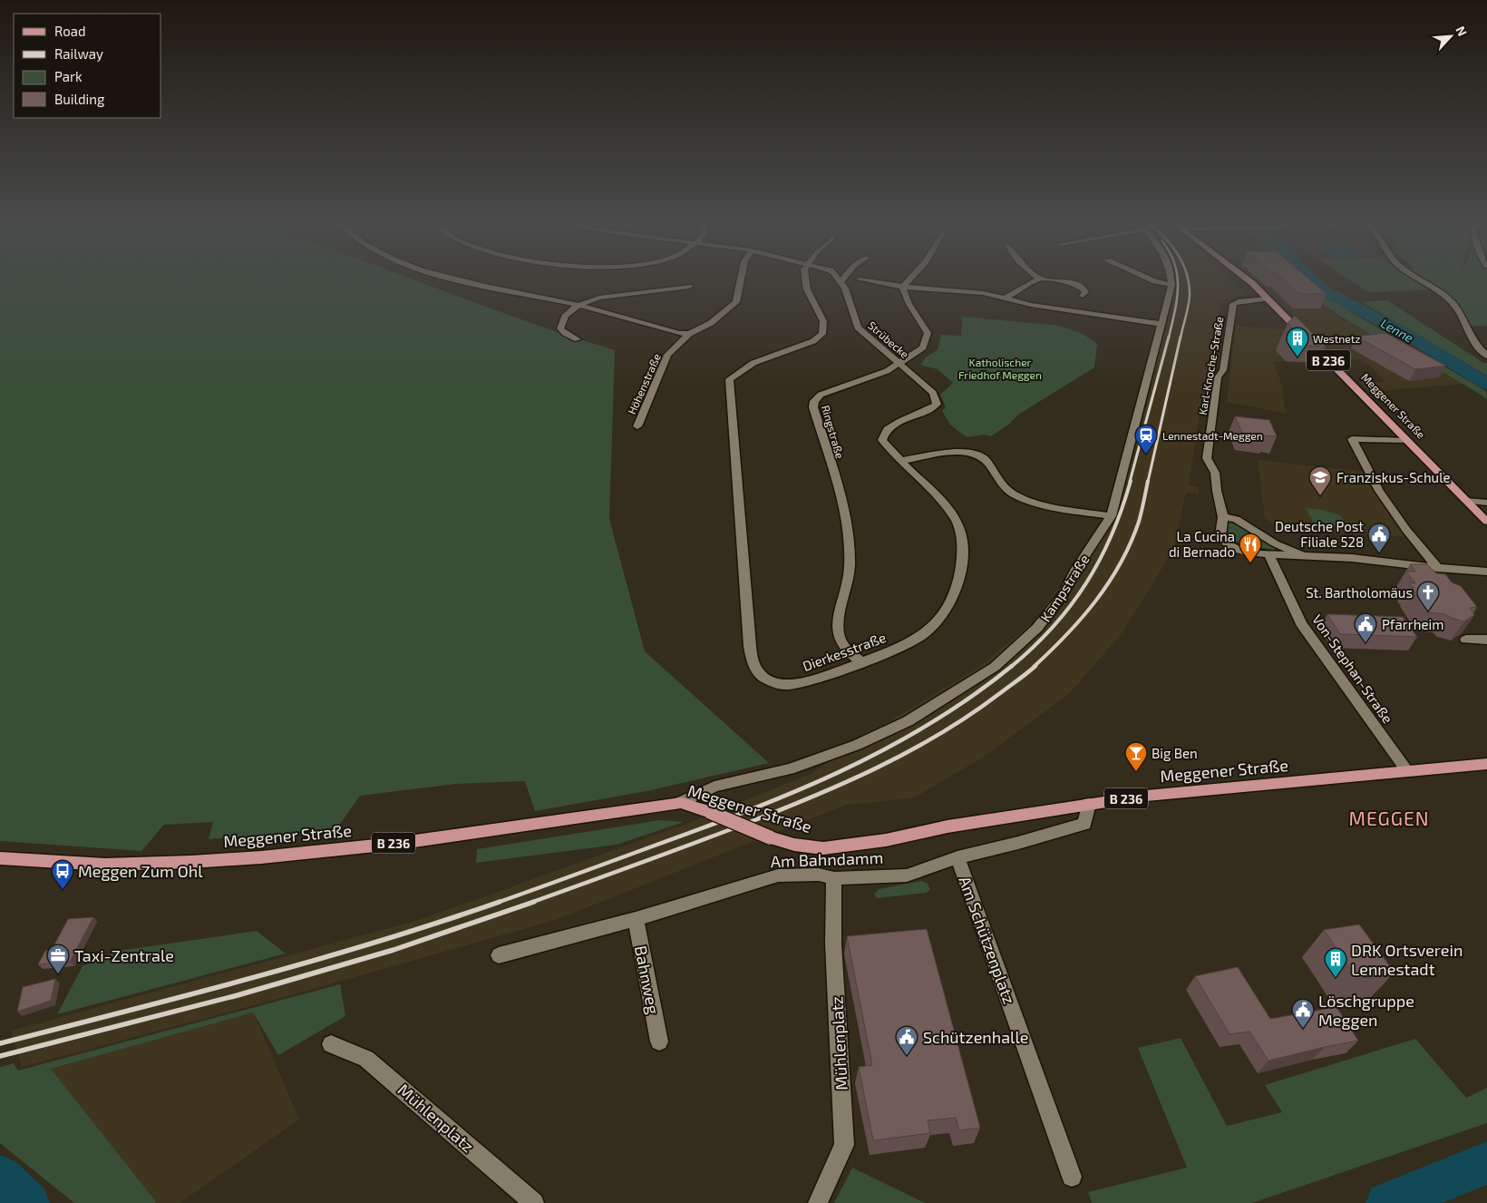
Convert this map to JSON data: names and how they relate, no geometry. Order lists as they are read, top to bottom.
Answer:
{
  "streets": {
    "main road": ["B 236", "Meggener Straße"],
    "street": [
      "Strübecke",
      "Karl-Knoche-Straße",
      "Höhenstraße",
      "Ringstraße",
      "Kampstraße",
      "Dierkesstraße",
      "Von-Stephan-Straße",
      "Am Bahndamm",
      "Am Schützenplatz",
      "Bahnweg",
      "Mühlenplatz"
    ]
  },
  "crossings": [
    ["Strübecke", "Ringstraße"],
    ["Strübecke", "Dierkesstraße"],
    ["Karl-Knoche-Straße", "Meggener Straße"],
    ["Meggener Straße", "Kampstraße"],
    ["Meggener Straße", "Von-Stephan-Straße"],
    ["Meggener Straße", "Am Bahndamm"],
    ["Ringstraße", "Dierkesstraße"],
    ["Am Bahndamm", "Am Schützenplatz"],
    ["Am Bahndamm", "Bahnweg"],
    ["Am Bahndamm", "Mühlenplatz"]
  ],
  "districts": ["MEGGEN"],
  "water": ["Lenne"],
  "parks": ["Katholischer Friedhof Meggen"],
  "places": {
    "building": ["Westnetz", "DRK Ortsverein Lennestadt"],
    "station": ["Lennestadt-Meggen"],
    "school or university": ["Franziskus-Schule"],
    "public building": [
      "Deutsche Post Filiale 528",
      "Pfarrheim",
      "Löschgruppe Meggen",
      "Schützenhalle"
    ],
    "restaurant": ["La Cucina di Bernado"],
    "church": ["St. Bartholomäus"],
    "bar": ["Big Ben"],
    "bus stop": ["Meggen Zum Ohl"],
    "office": ["Taxi-Zentrale"]
  },
  "legend": [
    "Road",
    "Railway",
    "Park",
    "Building"
  ],
  "north": "top right"
}
